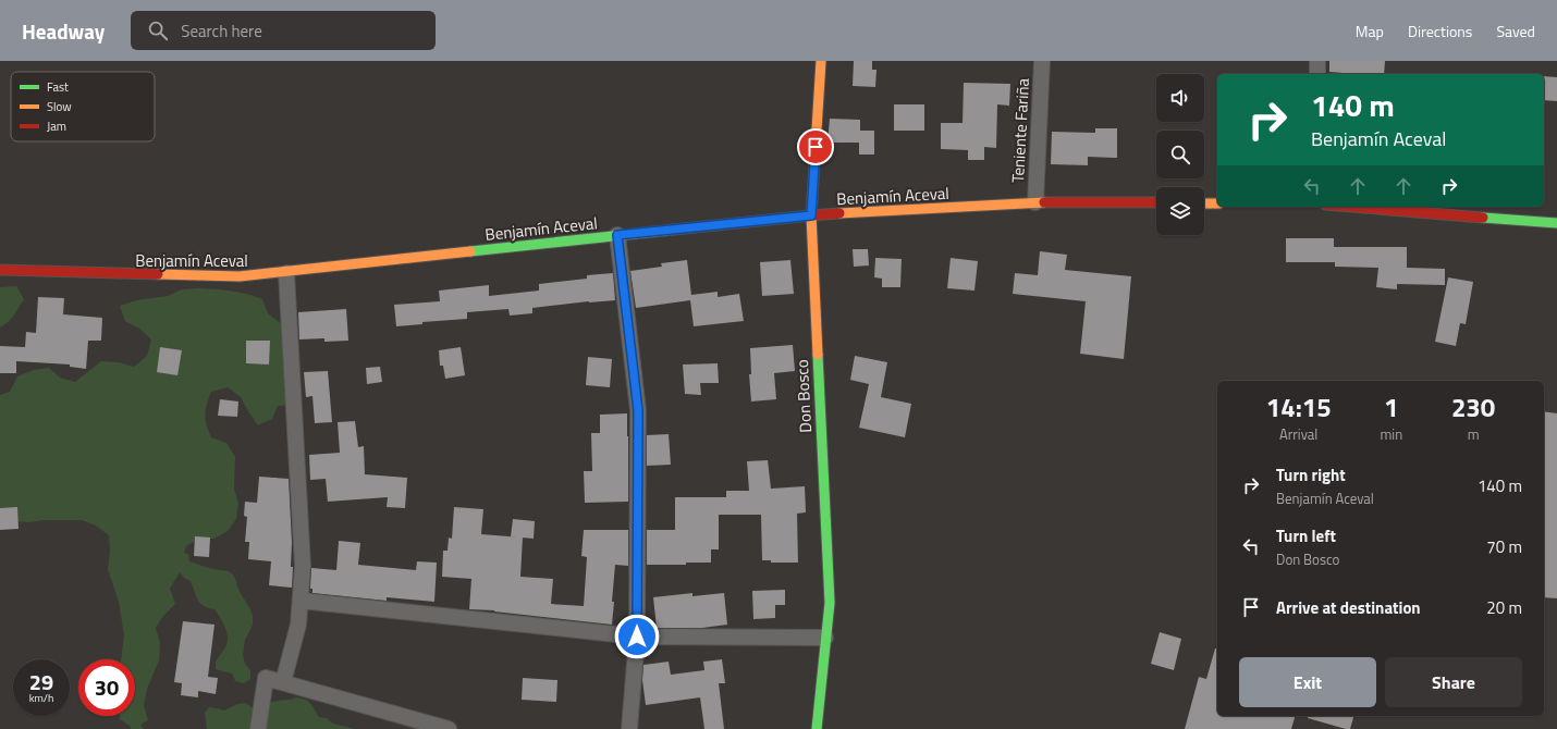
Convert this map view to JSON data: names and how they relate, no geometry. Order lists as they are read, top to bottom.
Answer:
{
  "streets": {
    "street": ["Teniente Fariña", "Benjamín Aceval", "Don Bosco"]
  },
  "crossings": [
    ["Teniente Fariña", "Benjamín Aceval"],
    ["Benjamín Aceval", "Don Bosco"]
  ],
  "legend": ["Fast", "Slow", "Jam"],
  "page": {
    "header": "Headway",
    "search": "Search here",
    "nav": ["Map", "Directions", "Saved"],
    "turn": ["140 m", "Benjamín Aceval"],
    "eta": [
      "14:15",
      "Arrival",
      "1",
      "min",
      "230",
      "m"
    ],
    "list": [
      {
        "name": "Turn right",
        "note": "Benjamín Aceval",
        "value": "140 m"
      },
      {
        "name": "Turn left",
        "note": "Don Bosco",
        "value": "70 m"
      },
      {
        "name": "Arrive at destination",
        "value": "20 m"
      }
    ],
    "buttons": ["Exit", "Share"],
    "speed": "29 km/h",
    "limit": "30"
  }
}
